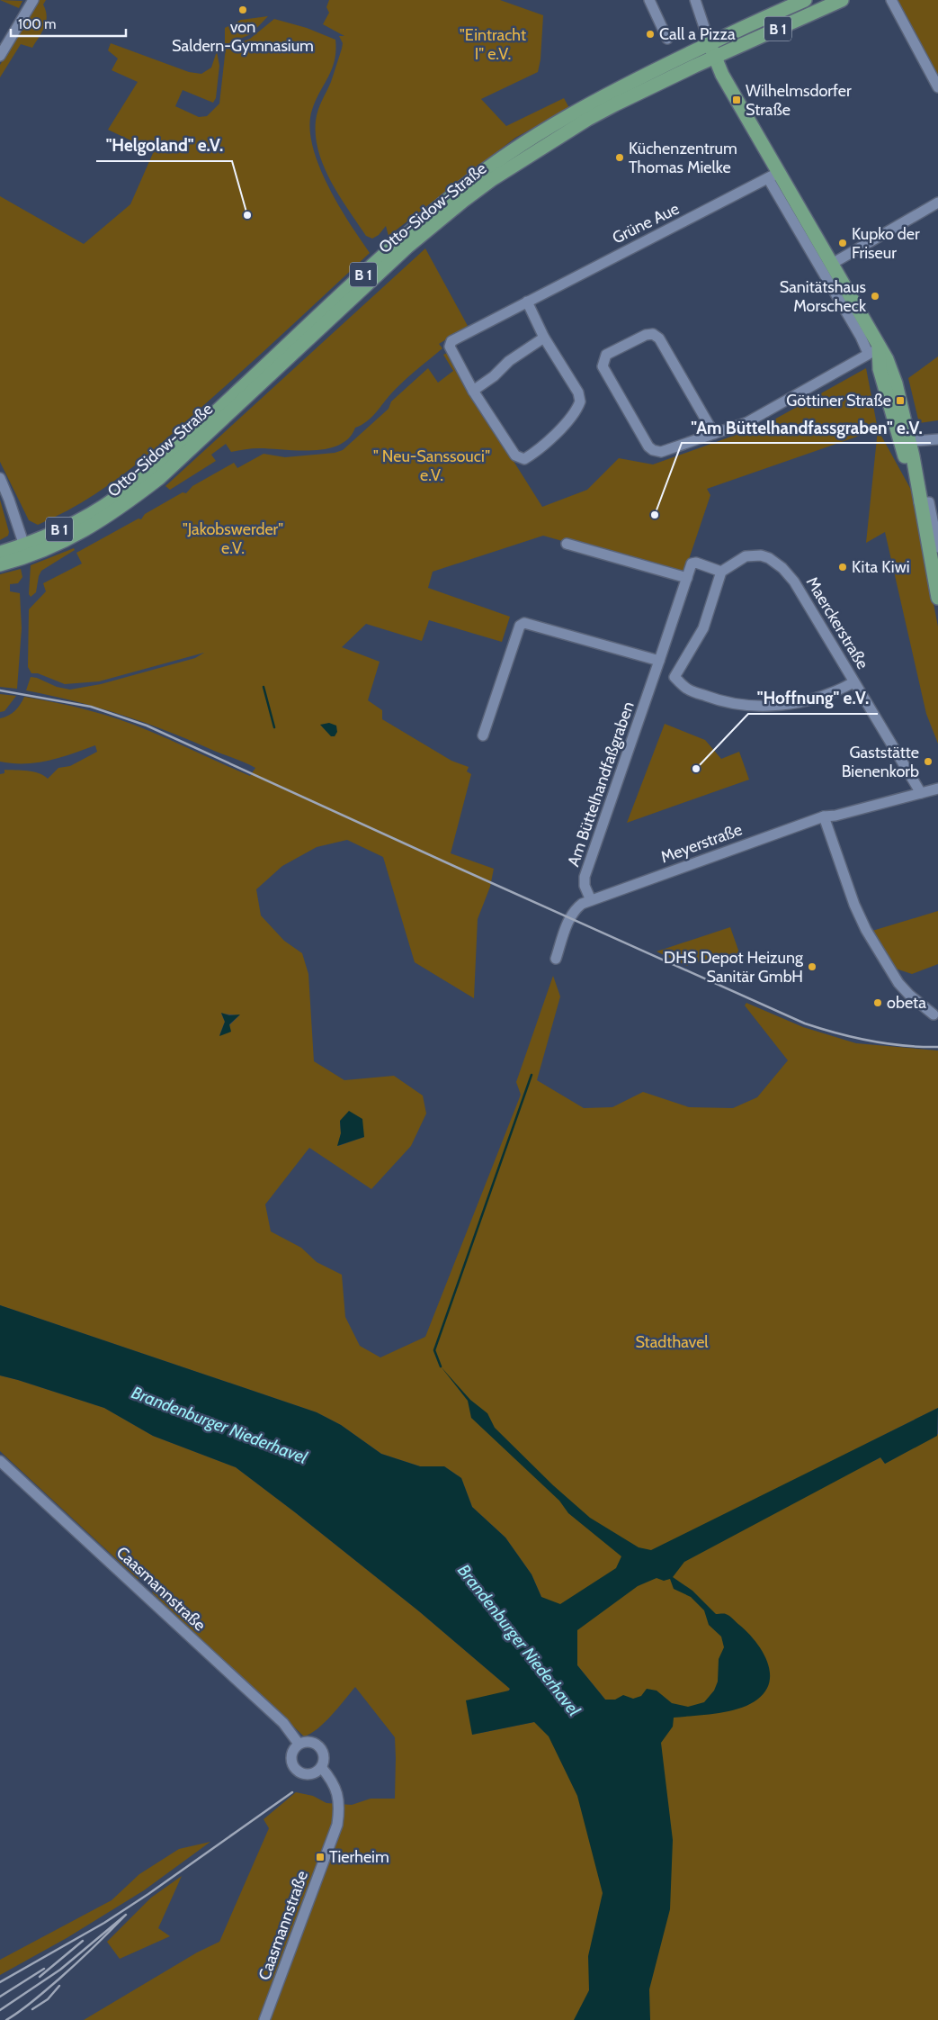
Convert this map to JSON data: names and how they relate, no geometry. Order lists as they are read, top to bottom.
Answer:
{
  "streets": {
    "main road": ["B 1", "Otto-Sidow-Straße"],
    "street": [
      "Grüne Aue",
      "Maerckerstraße",
      "Am Büttelhandfaßgraben",
      "Meyerstraße",
      "Caasmannstraße"
    ]
  },
  "crossings": [
    ["Maerckerstraße", "Am Büttelhandfaßgraben"],
    ["Maerckerstraße", "Meyerstraße"],
    ["Am Büttelhandfaßgraben", "Meyerstraße"]
  ],
  "water": ["Brandenburger Niederhavel"],
  "parks": [
    "\"Eintracht I\" e.V.",
    "\" Neu-Sanssouci\" e.V.",
    "\"Jakobswerder\" e.V.",
    "Stadthavel"
  ],
  "places": {
    "other": [
      "von Saldern-Gymnasium",
      "Call a Pizza",
      "Küchenzentrum Thomas Mielke",
      "\"Helgoland\" e.V.",
      "Kupko der Friseur",
      "Sanitätshaus Morscheck",
      "\"Am Büttelhandfassgraben\" e.V.",
      "Kita Kiwi",
      "Gaststätte Bienenkorb",
      "\"Hoffnung\" e.V.",
      "DHS Depot Heizung Sanitär GmbH",
      "obeta"
    ],
    "transit": ["Wilhelmsdorfer Straße", "Göttiner Straße", "Tierheim"]
  },
  "scale_bar": "100 m"
}
